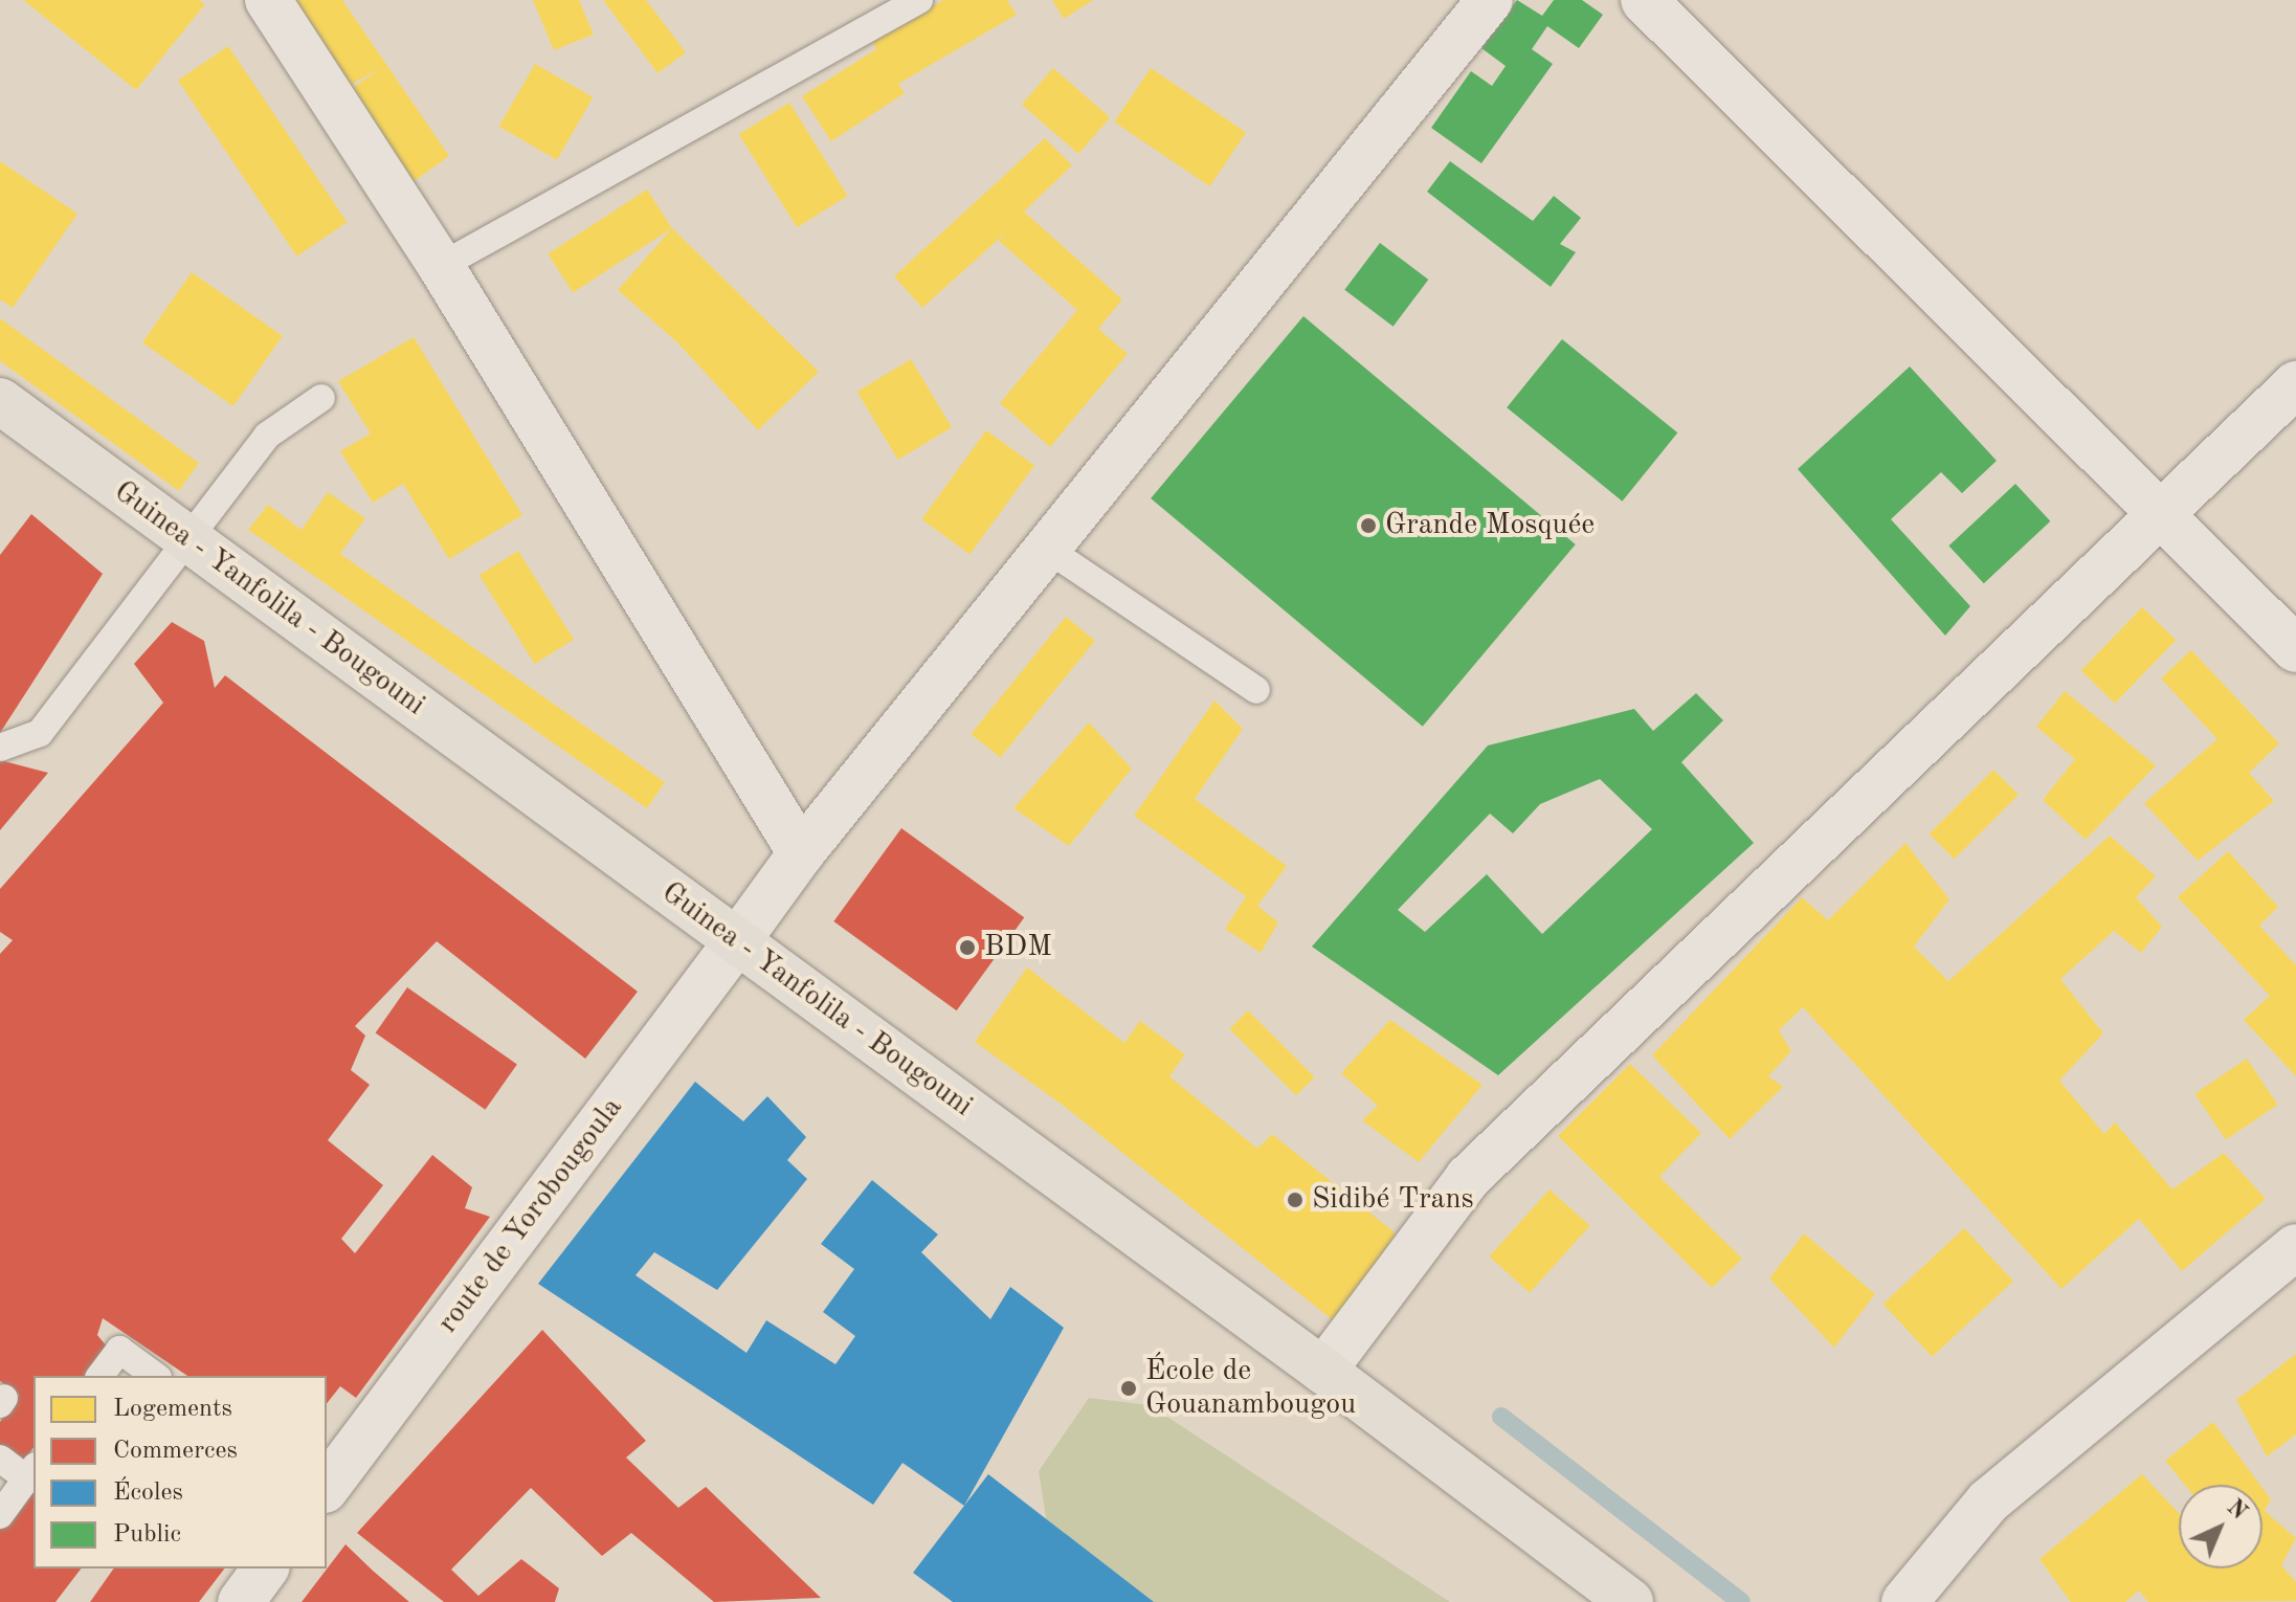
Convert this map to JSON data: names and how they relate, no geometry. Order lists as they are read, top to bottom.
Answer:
{
  "streets": {
    "main road": ["Guinea - Yanfolila - Bougouni"],
    "street": ["route de Yorobougoula"]
  },
  "crossings": [
    ["Guinea - Yanfolila - Bougouni", "route de Yorobougoula"]
  ],
  "places": [
    "Grande Mosquée",
    "BDM",
    "Sidibé Trans",
    "École de Gouanambougou"
  ],
  "legend": [
    "Logements",
    "Commerces",
    "Écoles",
    "Public"
  ],
  "north": "top right"
}
